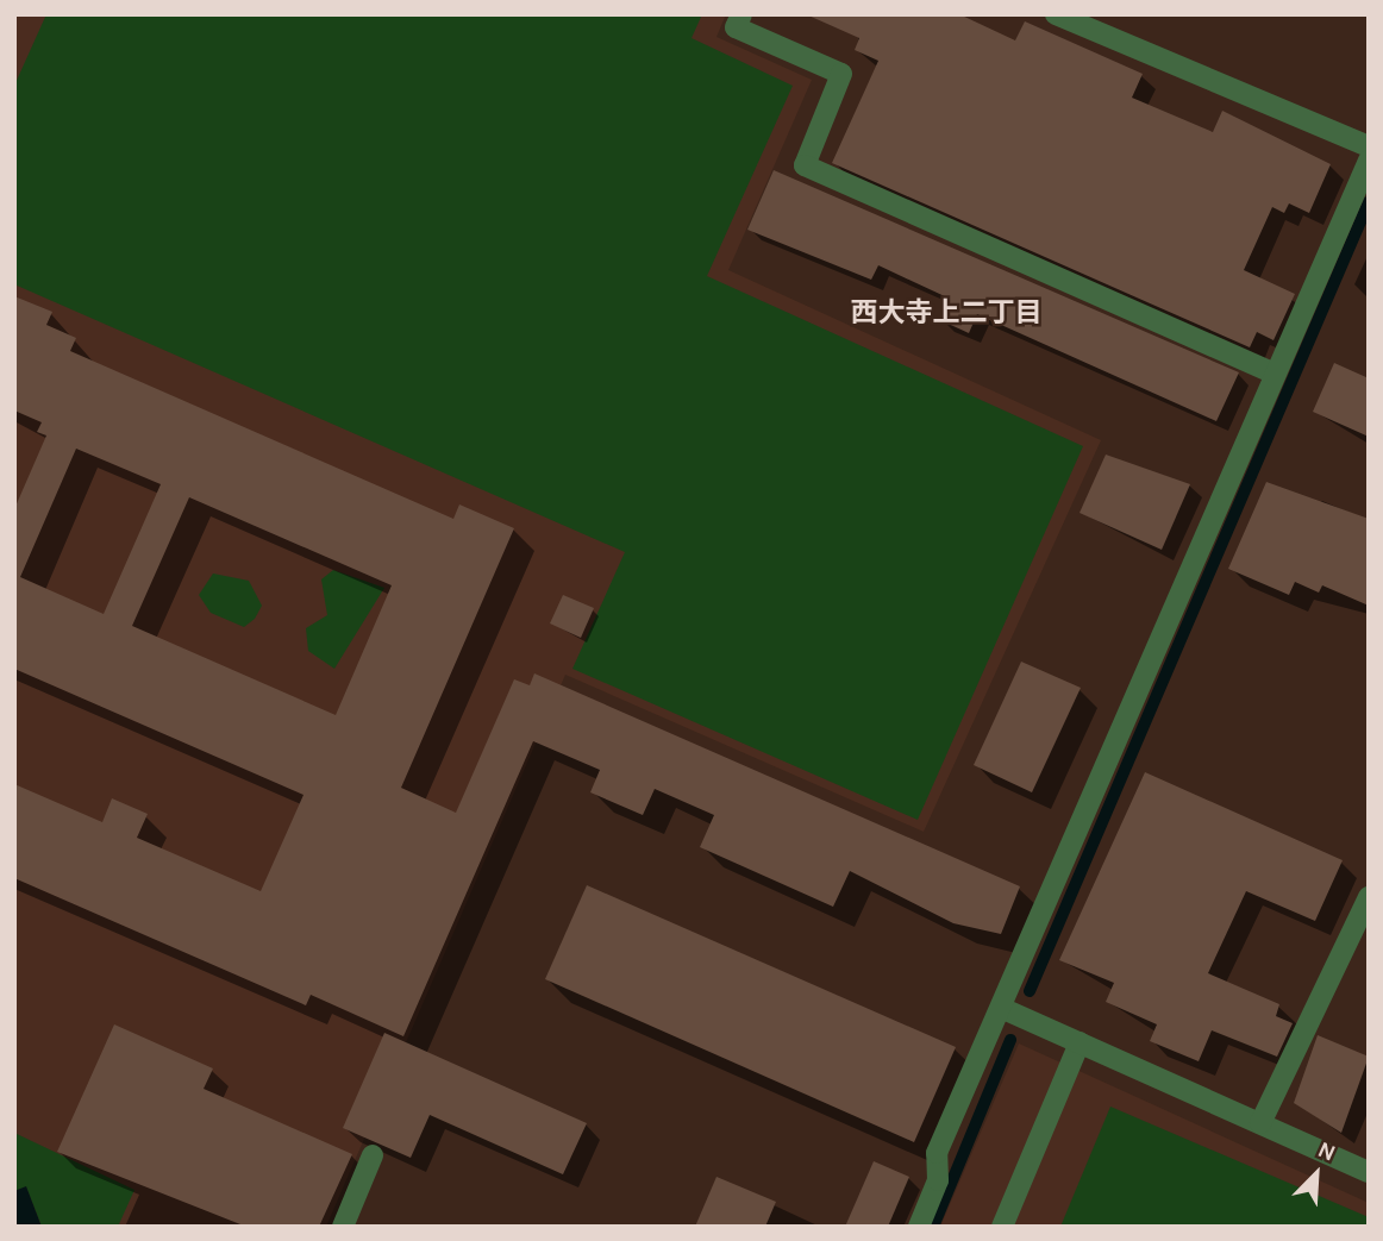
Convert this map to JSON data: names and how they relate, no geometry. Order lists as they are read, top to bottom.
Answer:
{
  "districts": ["西大寺上二丁目"],
  "north": "top right"
}
